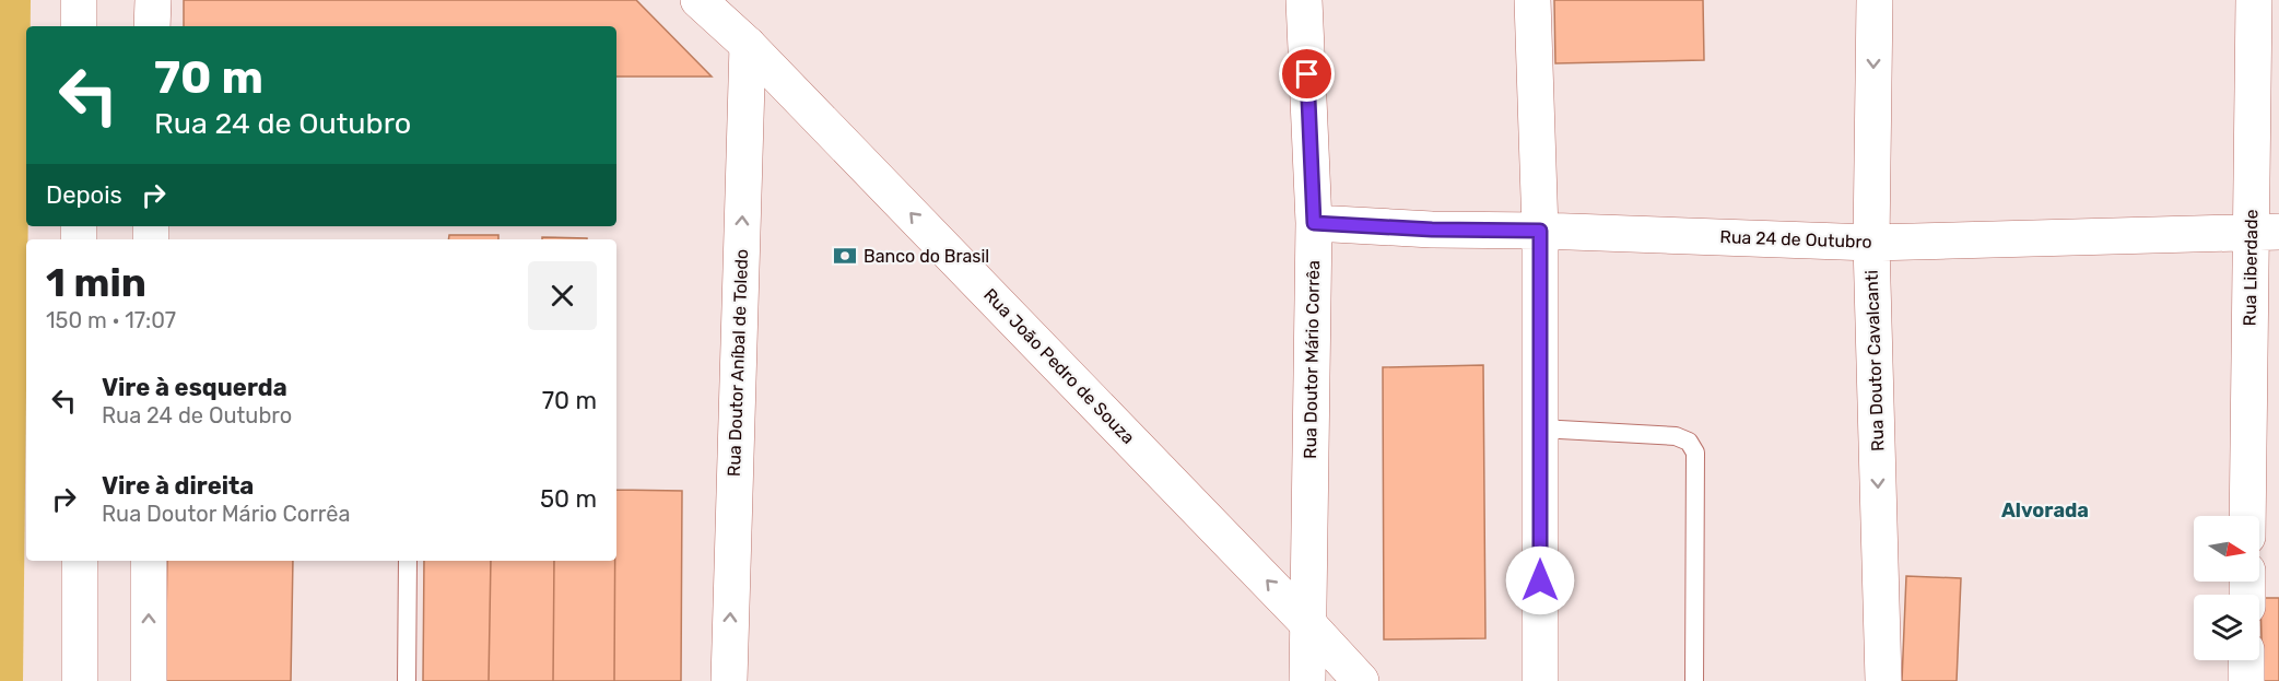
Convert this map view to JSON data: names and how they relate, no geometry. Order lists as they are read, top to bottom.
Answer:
{
  "streets": {
    "street": [
      "Rua 24 de Outubro",
      "Rua Liberdade",
      "Rua Doutor Mário Corrêa",
      "Rua Doutor Cavalcanti",
      "Rua Doutor Aníbal de Toledo",
      "Rua João Pedro de Souza"
    ]
  },
  "crossings": [
    ["Rua 24 de Outubro", "Rua Liberdade"],
    ["Rua 24 de Outubro", "Rua Doutor Mário Corrêa"],
    ["Rua 24 de Outubro", "Rua Doutor Cavalcanti"],
    ["Rua Doutor Mário Corrêa", "Rua João Pedro de Souza"],
    ["Rua Doutor Aníbal de Toledo", "Rua João Pedro de Souza"]
  ],
  "one_way": ["Rua Doutor Cavalcanti", "Rua Doutor Aníbal de Toledo", "Rua João Pedro de Souza"],
  "districts": ["Alvorada"],
  "places": {
    "bank": ["Banco do Brasil"]
  },
  "north": "right",
  "page": {
    "turn": ["70 m", "Rua 24 de Outubro"],
    "then": "Depois",
    "heading": ["1 min", "150 m · 17:07"],
    "list": [
      {
        "name": "Vire à esquerda",
        "note": "Rua 24 de Outubro",
        "value": "70 m"
      },
      {
        "name": "Vire à direita",
        "note": "Rua Doutor Mário Corrêa",
        "value": "50 m"
      }
    ]
  }
}
